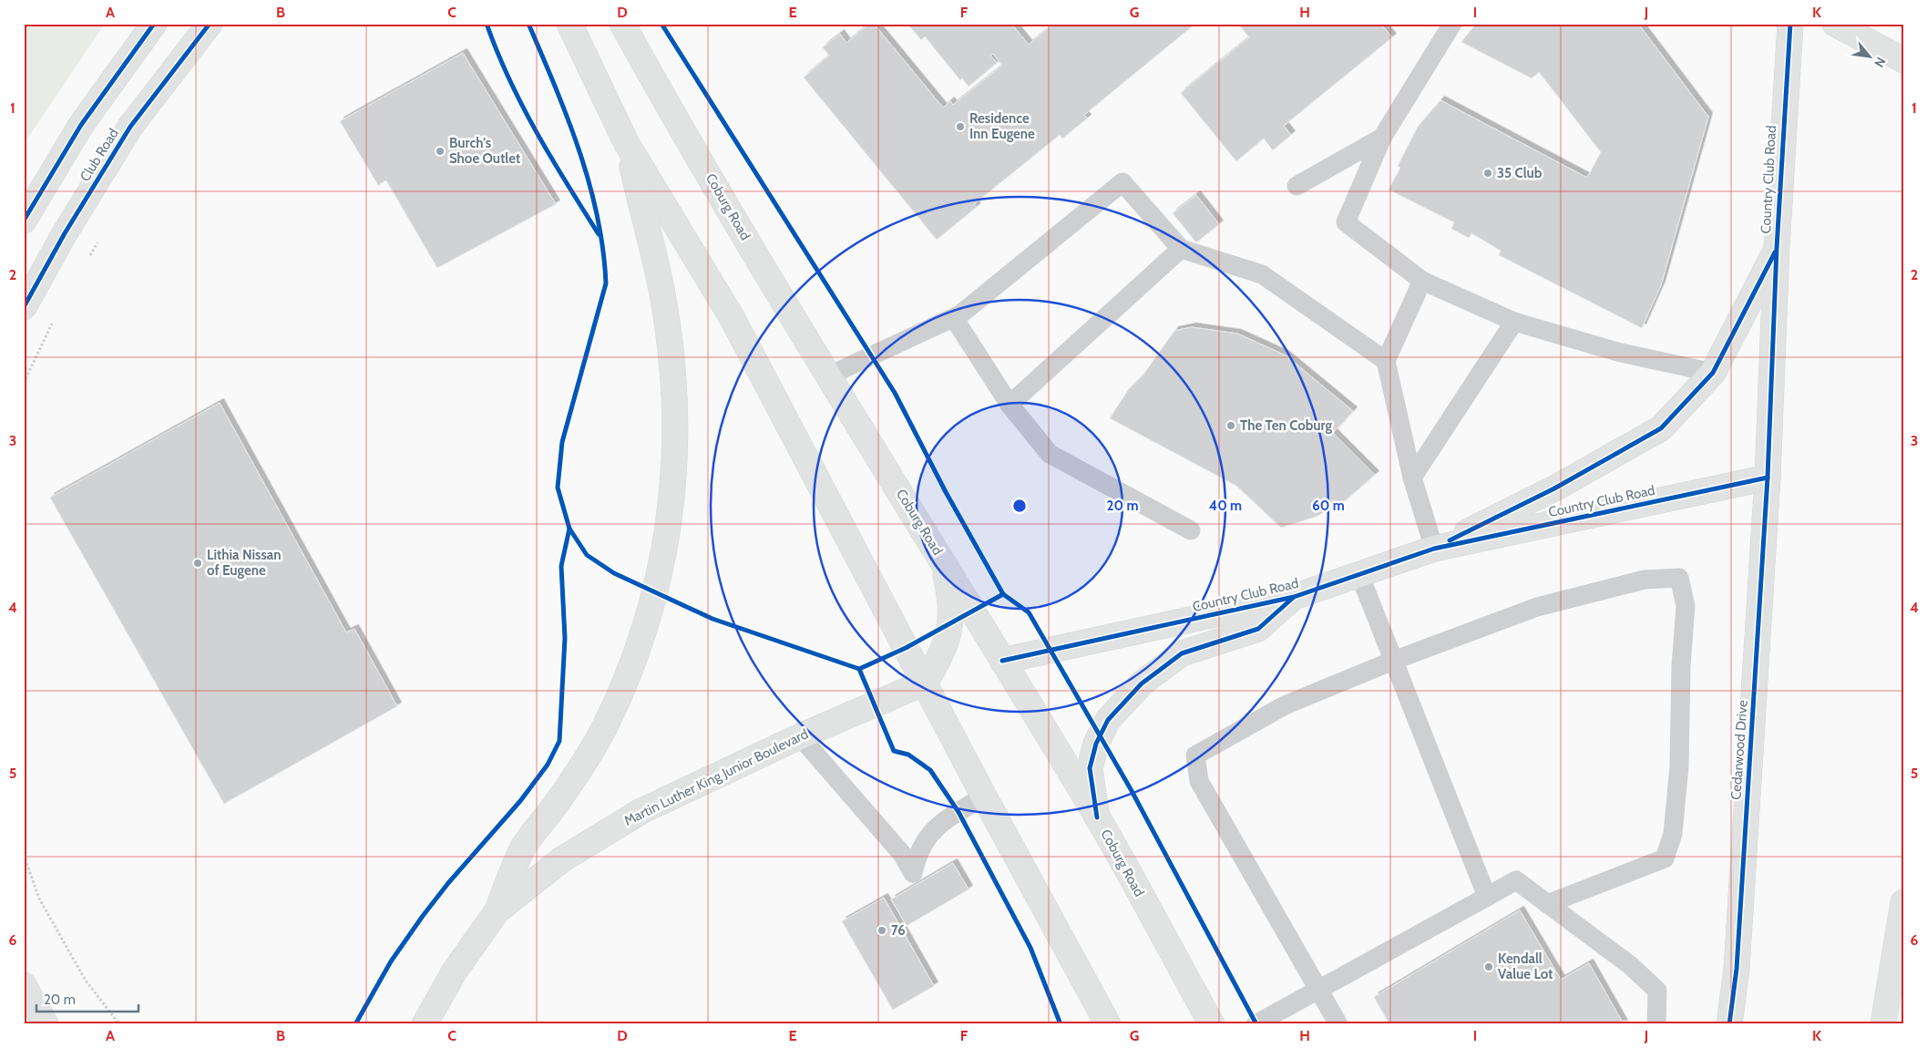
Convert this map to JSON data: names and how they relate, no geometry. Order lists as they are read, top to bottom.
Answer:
{
  "streets": {
    "main road": [
      "Club Road",
      "Country Club Road",
      "Coburg Road",
      "Cedarwood Drive",
      "Martin Luther King Junior Boulevard"
    ]
  },
  "crossings": [
    ["Country Club Road", "Coburg Road"],
    ["Country Club Road", "Cedarwood Drive"]
  ],
  "places": [
    "Residence Inn Eugene",
    "Burch's Shoe Outlet",
    "35 Club",
    "The Ten Coburg",
    "Lithia Nissan of Eugene",
    "76",
    "Kendall Value Lot"
  ],
  "scale_bar": "20 m",
  "north": "bottom right",
  "grid": {
    "columns": [
      "A",
      "B",
      "C",
      "D",
      "E",
      "F",
      "G",
      "H",
      "I",
      "J",
      "K"
    ],
    "rows": [
      "1",
      "2",
      "3",
      "4",
      "5",
      "6"
    ]
  },
  "rings": ["20 m", "40 m", "60 m"]
}
